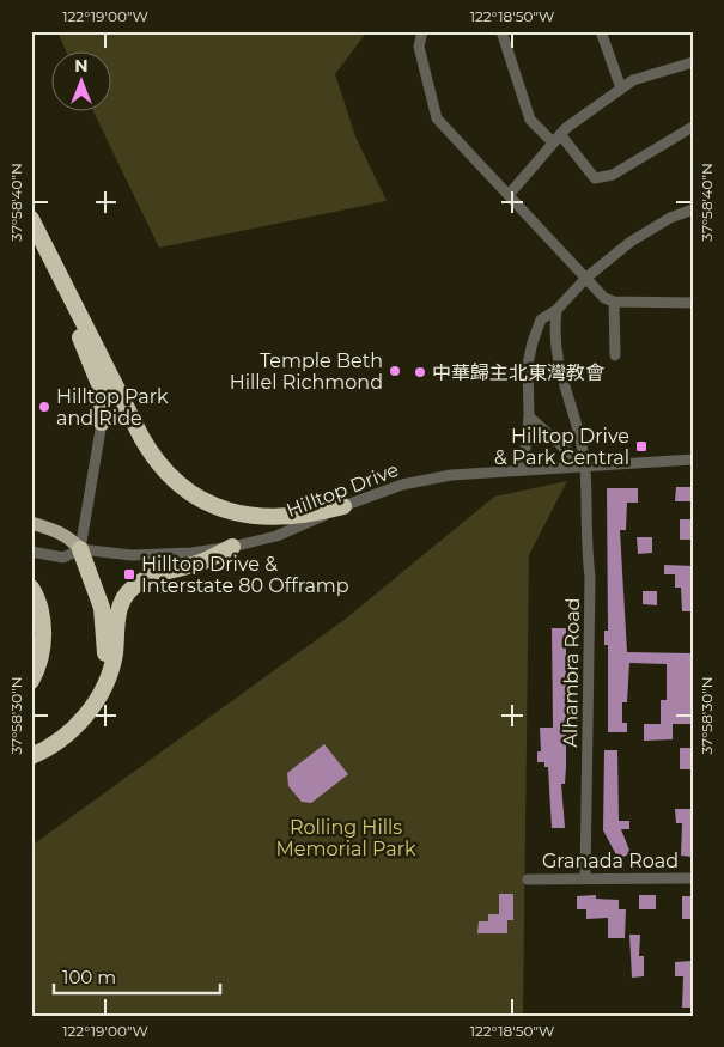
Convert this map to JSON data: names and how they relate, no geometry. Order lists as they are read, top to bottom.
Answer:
{
  "streets": {
    "street": ["Hilltop Drive", "Alhambra Road", "Granada Road"]
  },
  "crossings": [
    ["Hilltop Drive", "Alhambra Road"],
    ["Alhambra Road", "Granada Road"]
  ],
  "parks": ["Rolling Hills Memorial Park"],
  "places": {
    "other": ["Temple Beth Hillel Richmond", "中華歸主北東灣教會", "Hilltop Park and Ride"],
    "transit": ["Hilltop Drive & Park Central", "Hilltop Drive & Interstate 80 Offramp"]
  },
  "scale_bar": "100 m",
  "north": "top",
  "coordinates": [
    "122°19'00\"W",
    "122°18'50\"W",
    "37°58'40\"N",
    "37°58'30\"N"
  ]
}
